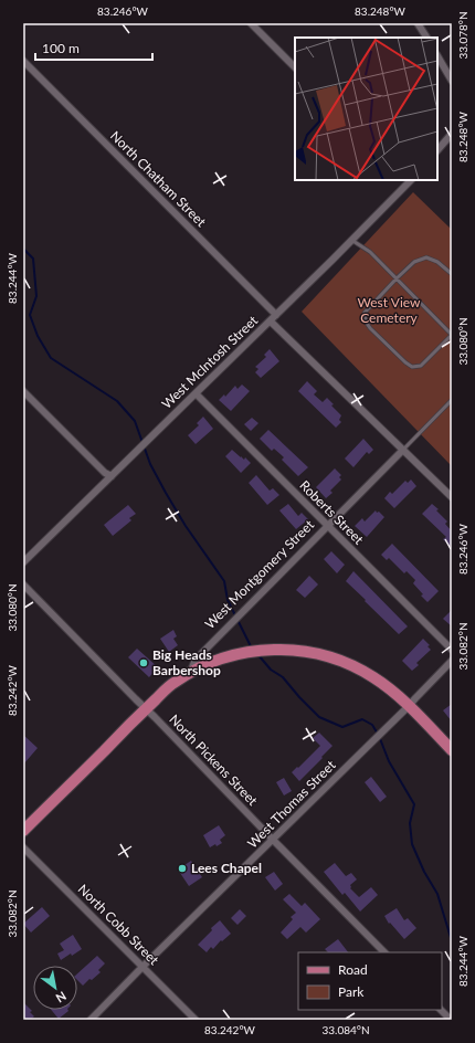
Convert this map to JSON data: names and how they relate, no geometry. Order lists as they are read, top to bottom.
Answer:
{
  "streets": {
    "main road": ["West Montgomery Street"],
    "street": [
      "North Chatham Street",
      "West McIntosh Street",
      "Roberts Street",
      "North Pickens Street",
      "West Thomas Street",
      "North Cobb Street"
    ]
  },
  "crossings": [
    ["North Chatham Street", "West McIntosh Street"],
    ["West McIntosh Street", "Roberts Street"],
    ["Roberts Street", "West Montgomery Street"],
    ["West Montgomery Street", "North Pickens Street"],
    ["North Pickens Street", "West Thomas Street"],
    ["West Thomas Street", "North Cobb Street"]
  ],
  "parks": ["West View Cemetery"],
  "places": ["Big Heads Barbershop", "Lees Chapel"],
  "legend": ["Road", "Park"],
  "scale_bar": "100 m",
  "north": "bottom right",
  "coordinates": [
    "83.246°W",
    "83.248°W",
    "33.078°N",
    "83.244°W",
    "33.080°N",
    "33.082°N",
    "83.242°W",
    "33.084°N"
  ]
}
